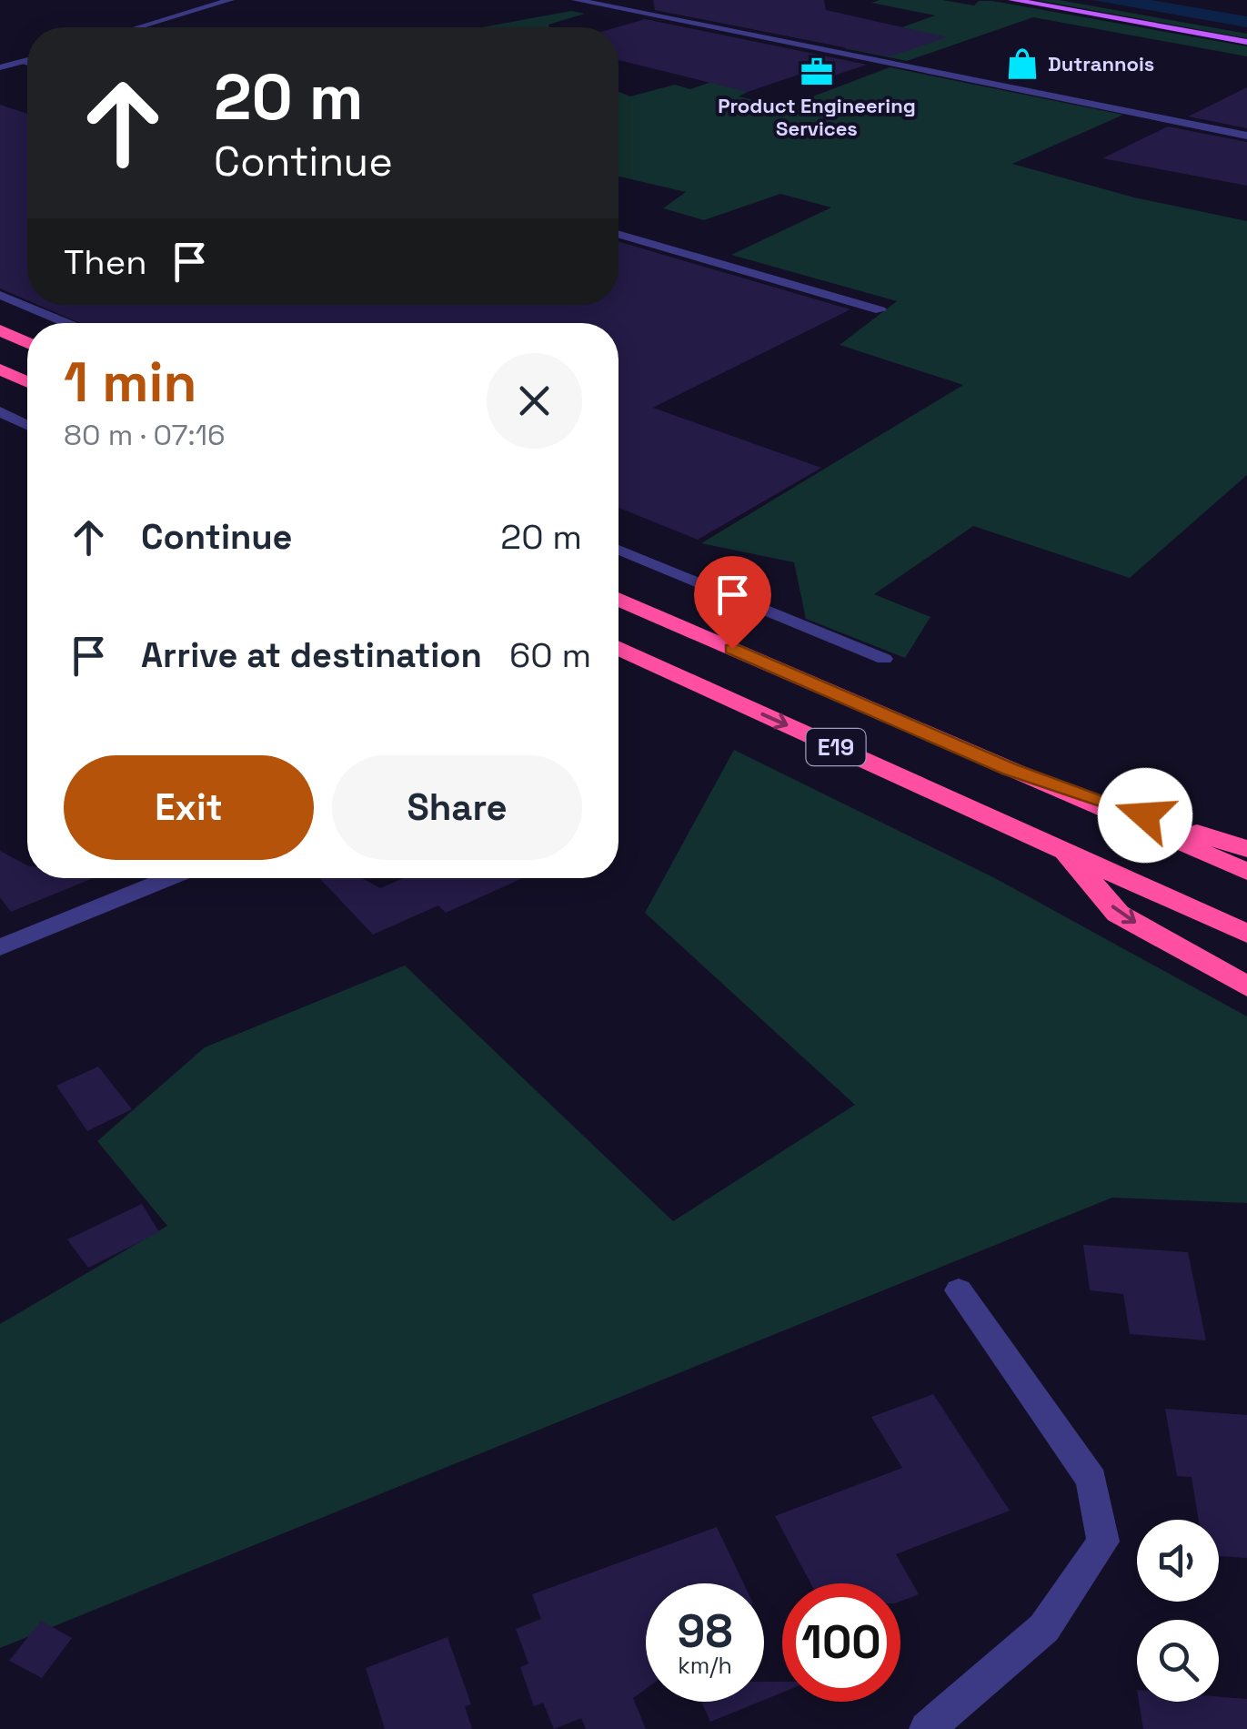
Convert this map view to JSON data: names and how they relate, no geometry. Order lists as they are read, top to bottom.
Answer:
{
  "streets": {
    "highway": ["E19"]
  },
  "places": {
    "shop": ["Dutrannois"],
    "office": ["Product Engineering Services"]
  },
  "page": {
    "turn": ["20 m", "Continue"],
    "then": "Then",
    "heading": ["1 min", "80 m · 07:16"],
    "list": [
      {
        "name": "Continue",
        "value": "20 m"
      },
      {
        "name": "Arrive at destination",
        "value": "60 m"
      }
    ],
    "buttons": ["Exit", "Share"],
    "speed": "98 km/h",
    "limit": "100"
  }
}
